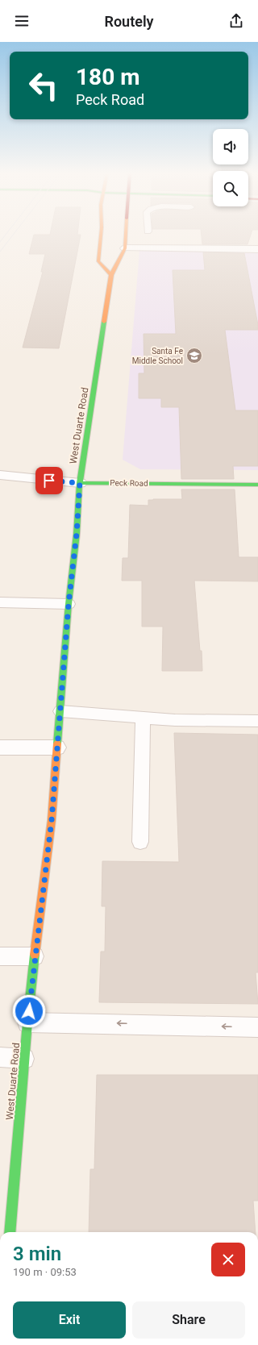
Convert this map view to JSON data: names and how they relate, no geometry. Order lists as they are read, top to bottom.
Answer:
{
  "streets": {
    "main road": ["West Duarte Road", "Peck Road"]
  },
  "crossings": [
    ["West Duarte Road", "Peck Road"]
  ],
  "places": {
    "school or university": ["Santa Fe Middle School"]
  },
  "page": {
    "header": "Routely",
    "turn": ["180 m", "Peck Road"],
    "heading": ["3 min", "190 m · 09:53"],
    "buttons": ["Exit", "Share"]
  }
}
